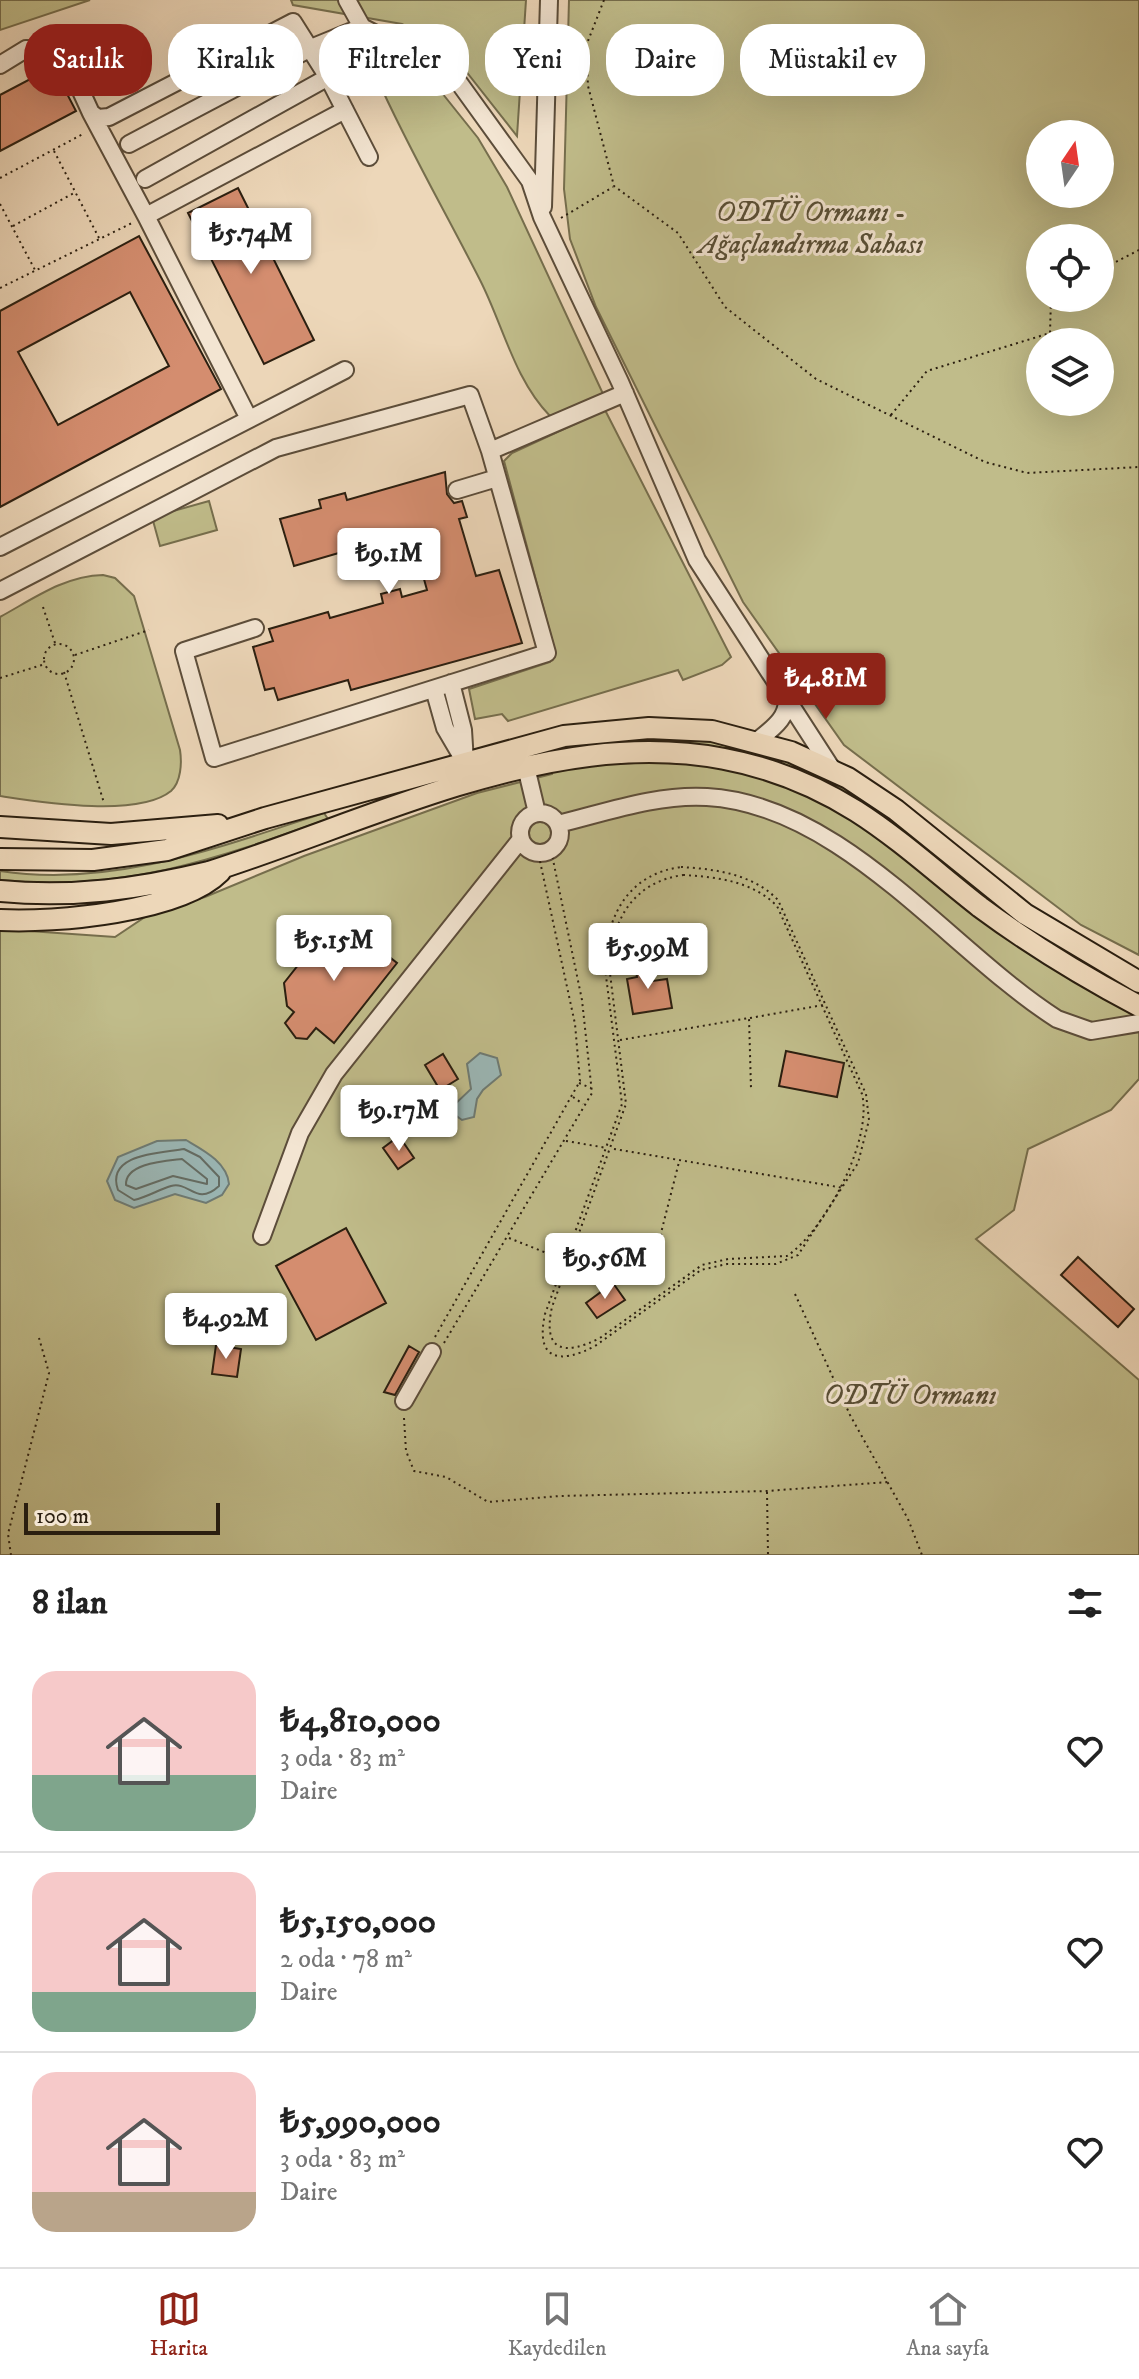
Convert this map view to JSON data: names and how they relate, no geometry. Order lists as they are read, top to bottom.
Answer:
{
  "parks": ["ODTÜ Ormanı - Ağaçlandırma Sahası", "ODTÜ Ormanı"],
  "scale_bar": "100 m",
  "north": "top",
  "page": {
    "chip": [
      "Satılık",
      "Kiralık",
      "Filtreler",
      "Yeni",
      "Daire",
      "Müstakil ev"
    ],
    "price": [
      "₺5.74M",
      "₺9.1M",
      "₺4.81M",
      "₺5.15M",
      "₺5.99M",
      "₺9.17M",
      "₺9.56M",
      "₺4.92M"
    ],
    "scale": "100 m",
    "heading": "8 ilan",
    "list": [
      {
        "name": "₺4,810,000",
        "note": "3 oda · 83 m² · Daire"
      },
      {
        "name": "₺5,150,000",
        "note": "2 oda · 78 m² · Daire"
      },
      {
        "name": "₺5,990,000",
        "note": "3 oda · 83 m² · Daire"
      }
    ],
    "tabs": ["Harita", "Kaydedilen", "Ana sayfa"]
  }
}
